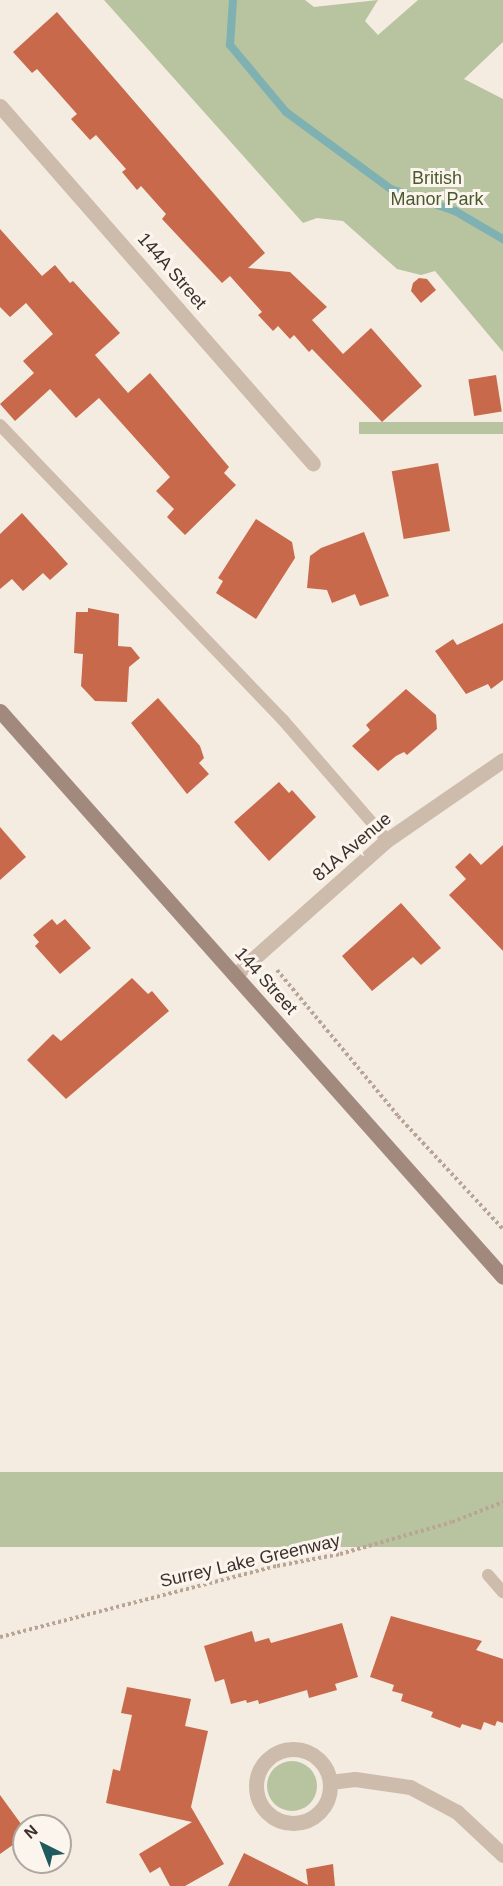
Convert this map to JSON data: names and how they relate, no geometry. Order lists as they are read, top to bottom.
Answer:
{
  "streets": {
    "main road": ["144 Street"],
    "street": ["144A Street", "81A Avenue"],
    "path": ["Surrey Lake Greenway"]
  },
  "crossings": [
    ["81A Avenue", "144 Street"]
  ],
  "parks": ["British Manor Park"],
  "north": "top left"
}
